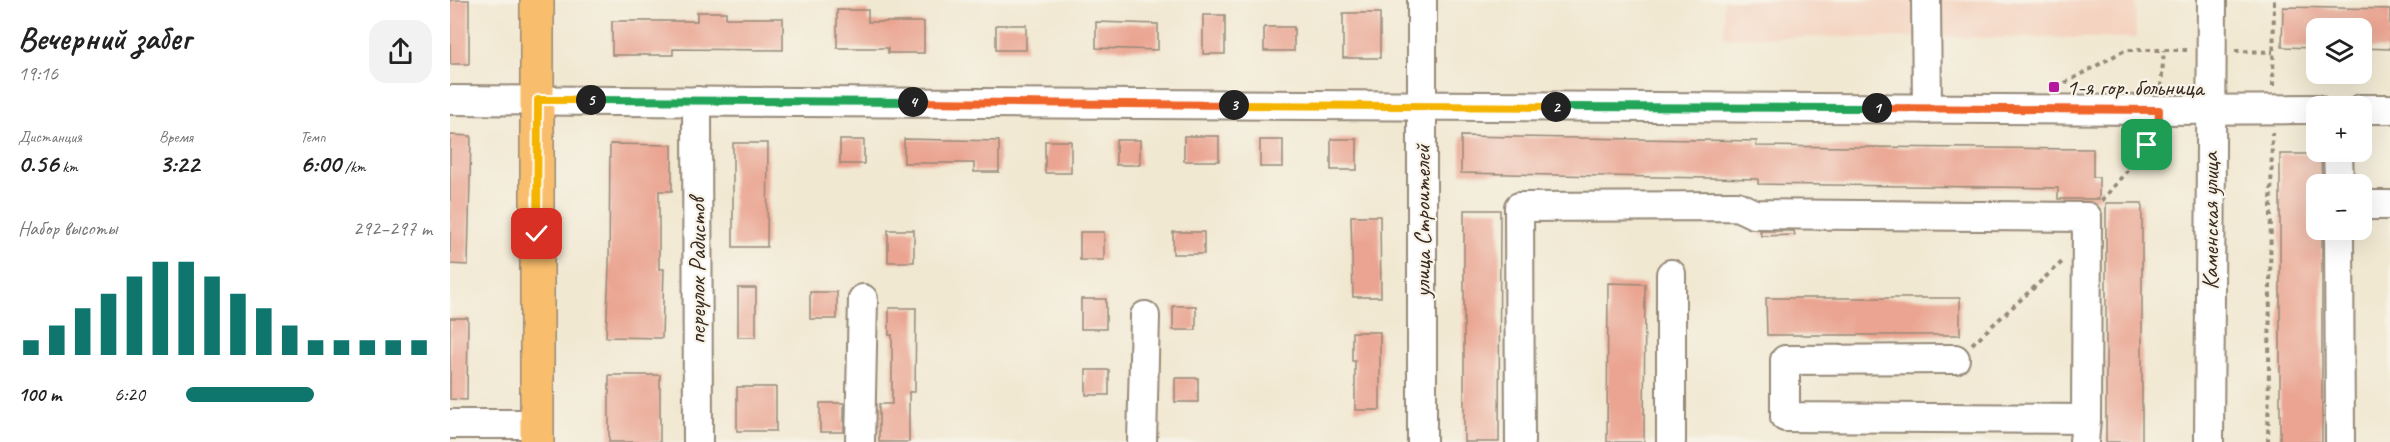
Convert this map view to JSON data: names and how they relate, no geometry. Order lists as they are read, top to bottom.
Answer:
{
  "streets": {
    "street": ["улица Строителей", "Каменская улица", "переулок Радистов"]
  },
  "places": {
    "transit": ["1-я гор. больница"]
  },
  "page": {
    "heading": ["Вечерний забег", "19:16"],
    "map_buttons": ["+", "−"],
    "pins": [
      "5",
      "4",
      "3",
      "2",
      "1"
    ],
    "stats": [
      ["Дистанция", "0.56 km"],
      ["Время", "3:22"],
      ["Темп", "6:00 /km"]
    ],
    "chart": ["Набор высоты", "292–297 m"],
    "list": [
      {
        "name": "100 m",
        "note": "6:20"
      }
    ]
  }
}
